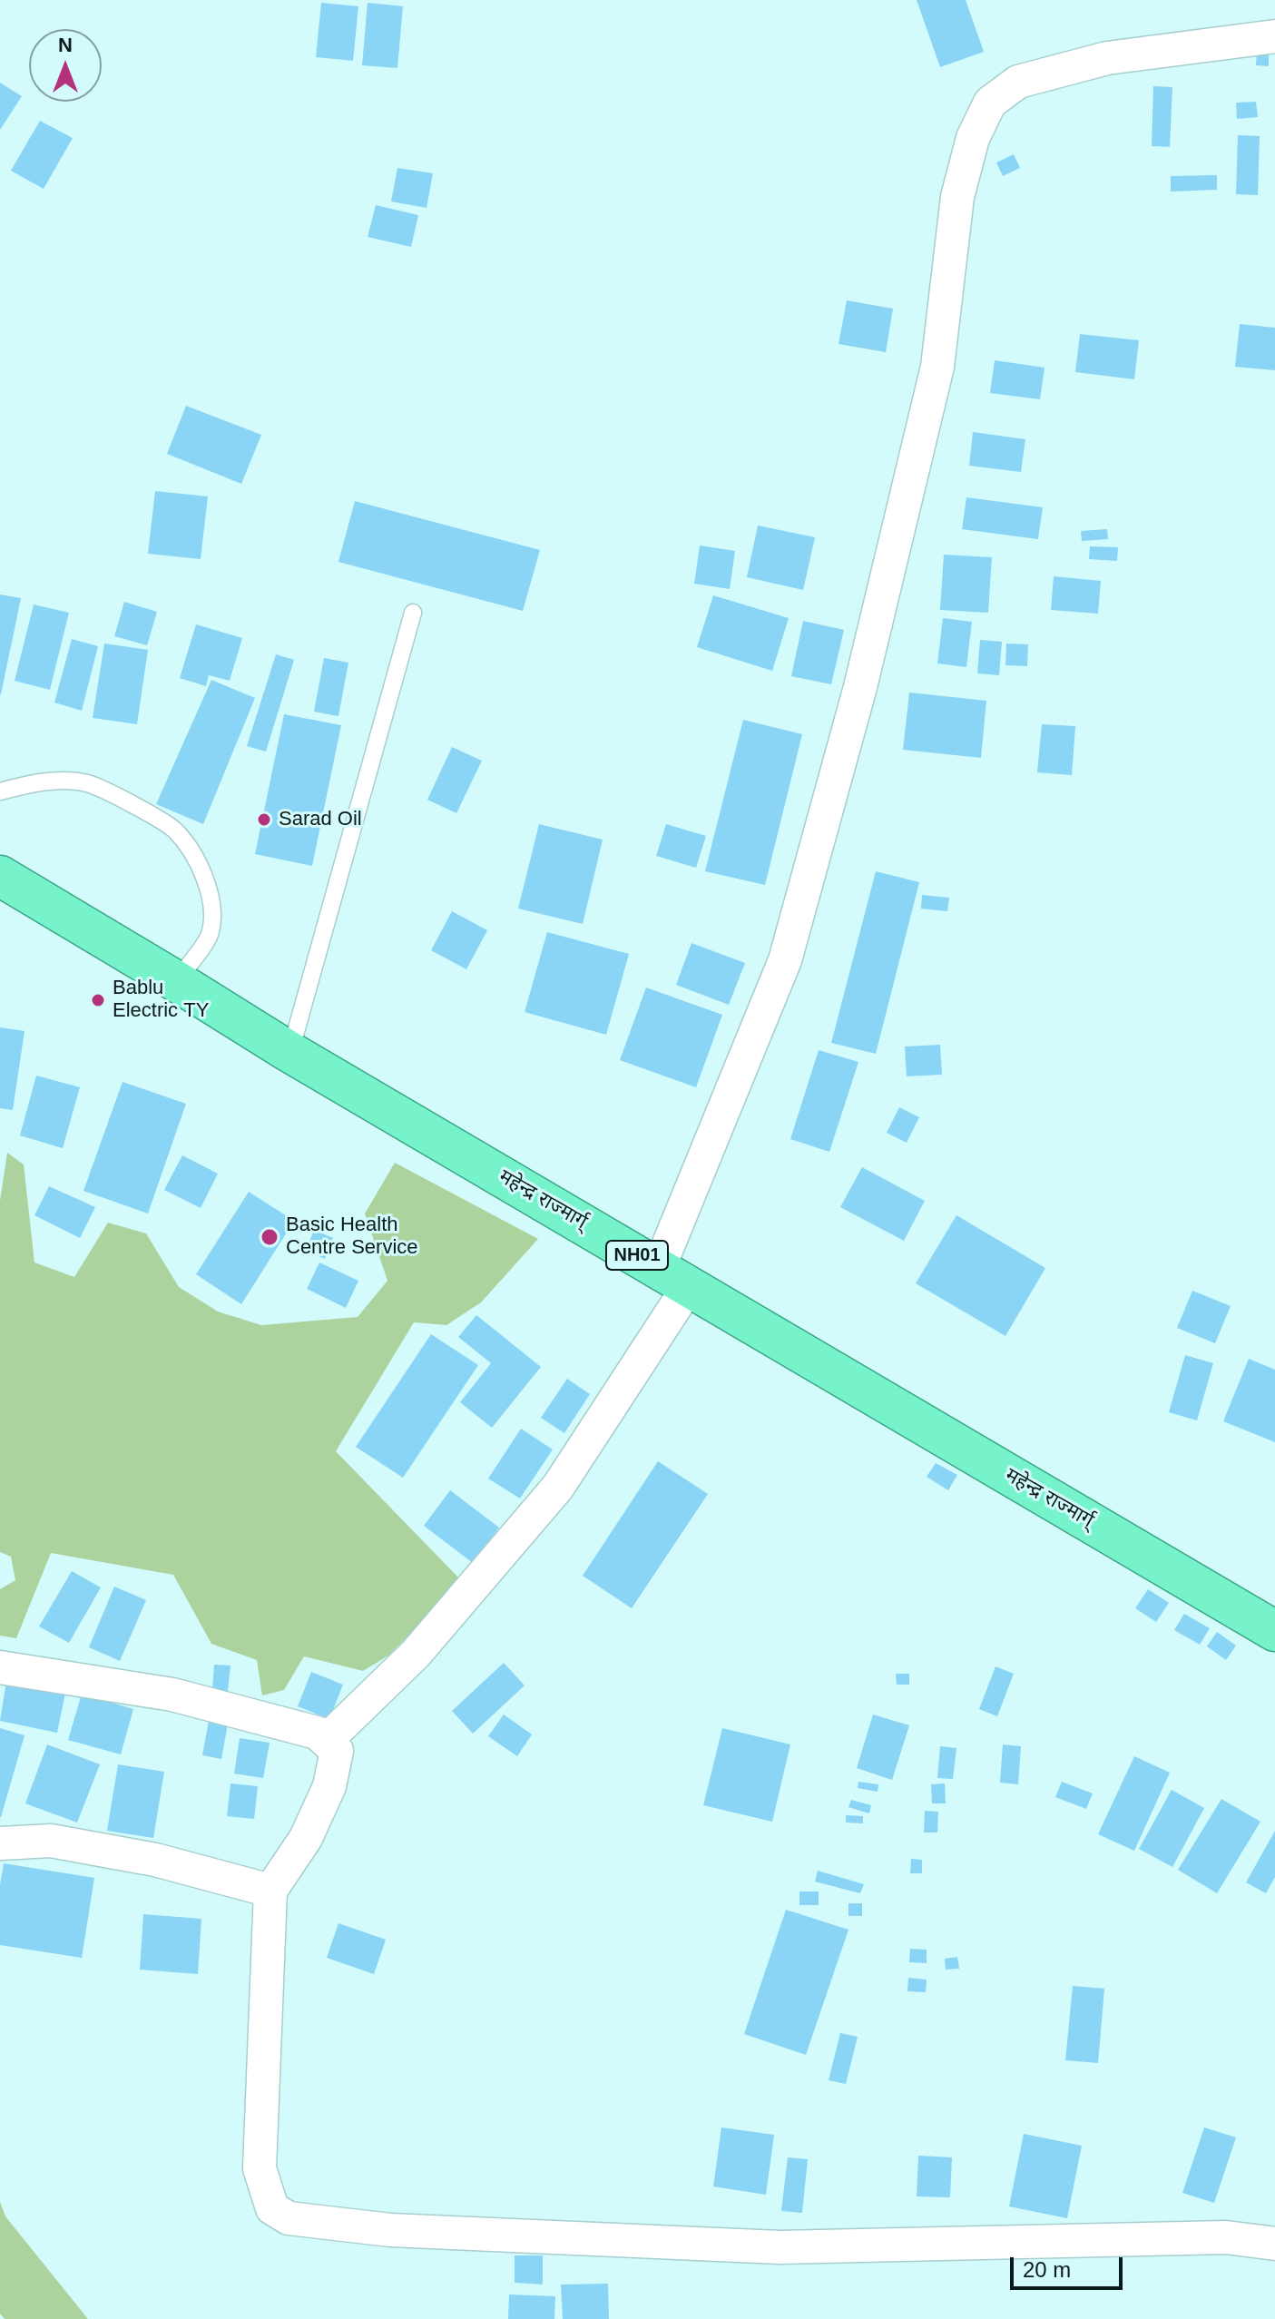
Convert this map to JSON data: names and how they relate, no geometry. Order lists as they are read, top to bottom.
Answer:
{
  "streets": {
    "highway": ["महेन्द्र राज्मार्ग्", "NH01"]
  },
  "places": ["Sarad Oil", "Bablu Electric TY", "Basic Health Centre Service"],
  "scale_bar": "20 m",
  "north": "top"
}
